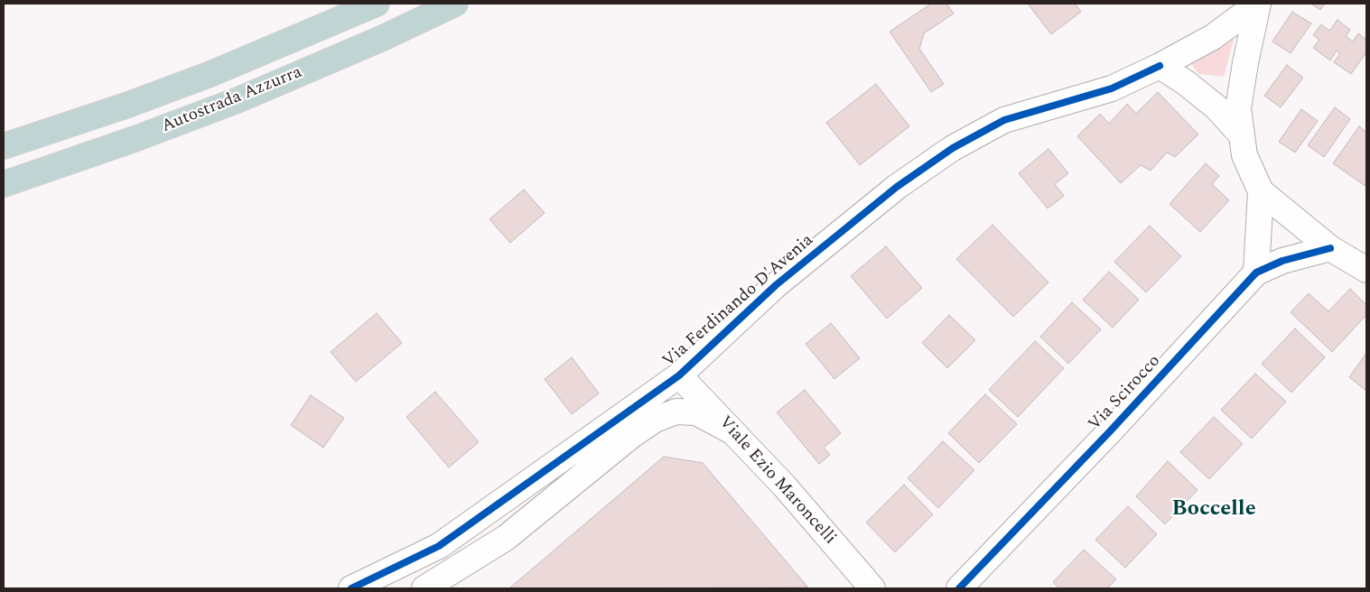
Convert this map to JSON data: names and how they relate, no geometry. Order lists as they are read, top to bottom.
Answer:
{
  "streets": {
    "highway": ["Autostrada Azzurra"],
    "street": ["Via Ferdinando D'Avenia", "Via Scirocco", "Viale Ezio Maroncelli"]
  },
  "crossings": [
    ["Via Ferdinando D'Avenia", "Viale Ezio Maroncelli"]
  ],
  "districts": ["Boccelle"]
}
